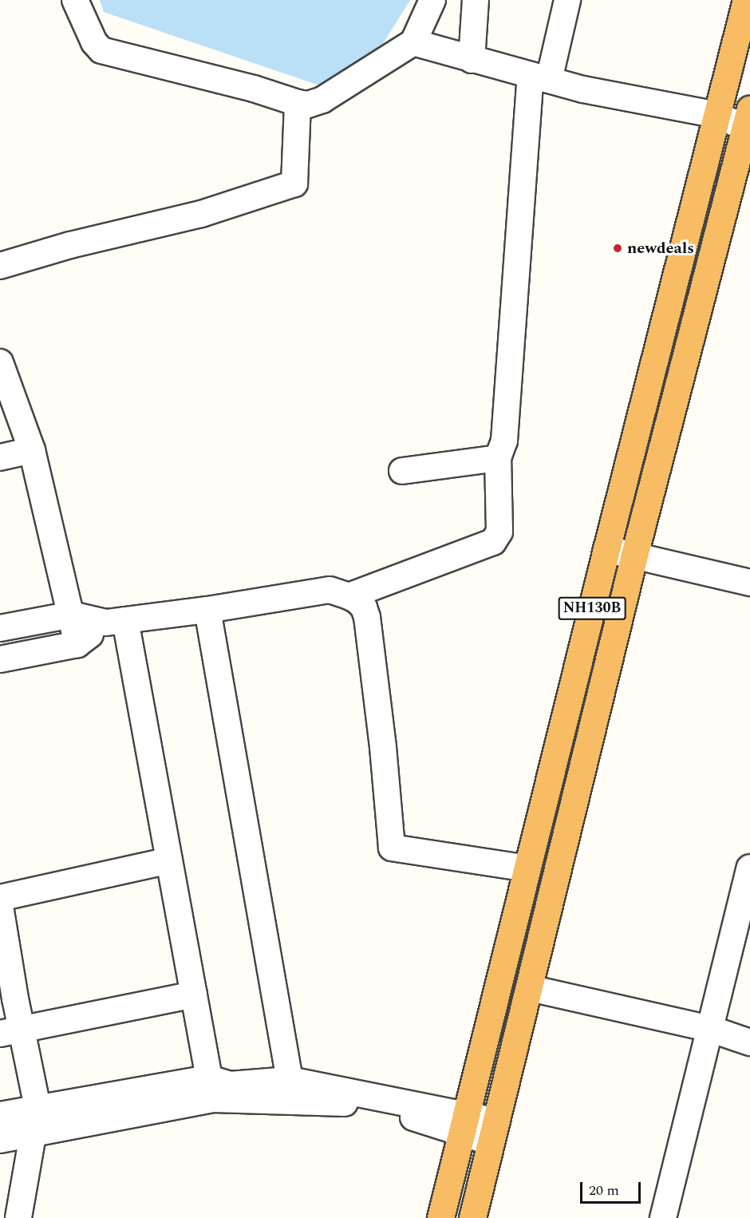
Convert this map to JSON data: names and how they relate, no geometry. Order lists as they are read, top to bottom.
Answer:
{
  "streets": {
    "highway": ["NH130B"]
  },
  "places": ["newdeals"],
  "scale_bar": "20 m"
}
